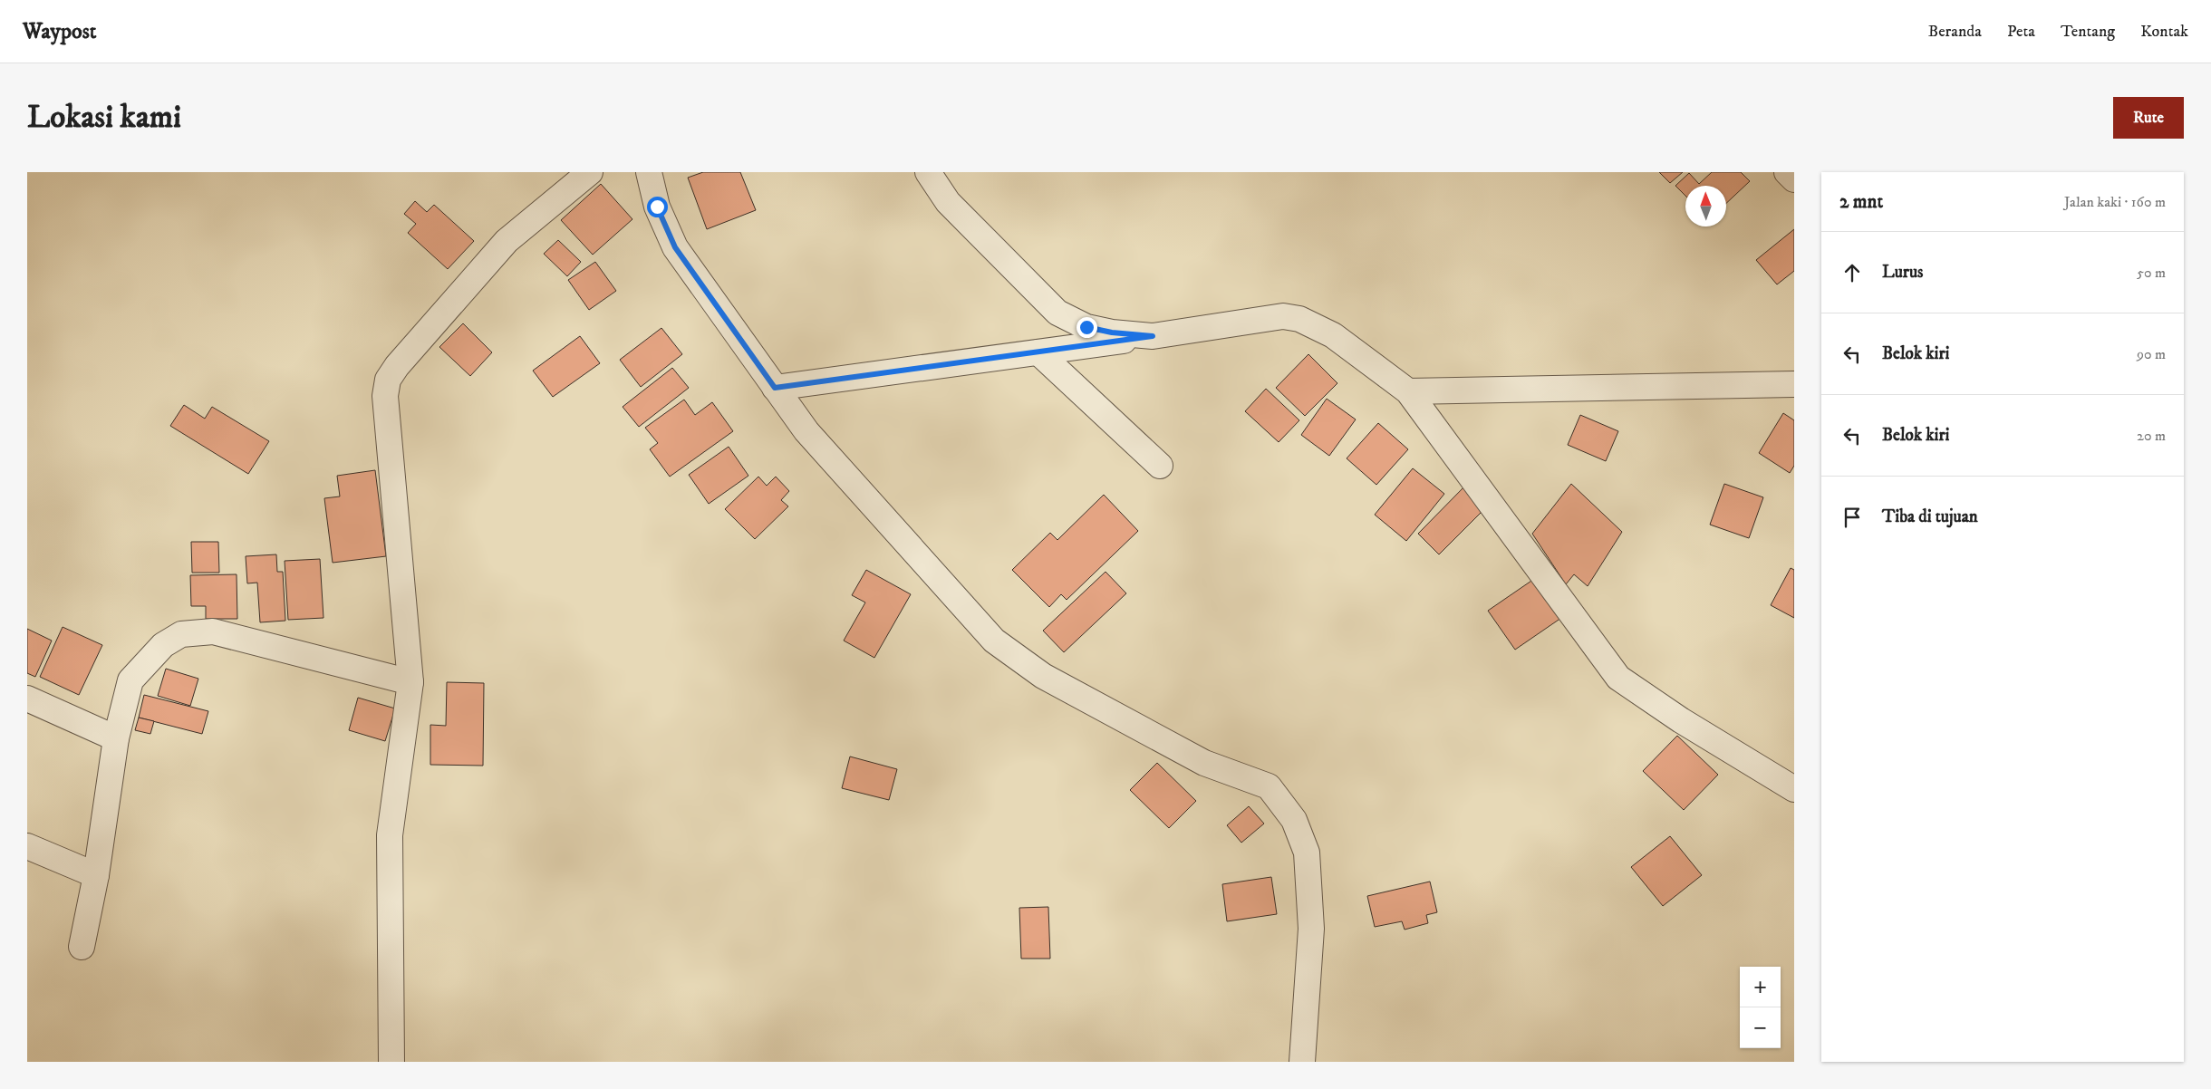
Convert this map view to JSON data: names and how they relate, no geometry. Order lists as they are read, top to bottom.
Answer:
{
  "north": "top",
  "page": {
    "header": "Waypost",
    "nav": [
      "Beranda",
      "Peta",
      "Tentang",
      "Kontak"
    ],
    "buttons": "Rute",
    "title": "Lokasi kami",
    "heading": ["2 mnt", "Jalan kaki · 160 m"],
    "list": [
      ["Lurus", "50 m"],
      ["Belok kiri", "90 m"],
      ["Belok kiri", "20 m"],
      "Tiba di tujuan"
    ],
    "map_buttons": ["+", "−"]
  }
}
